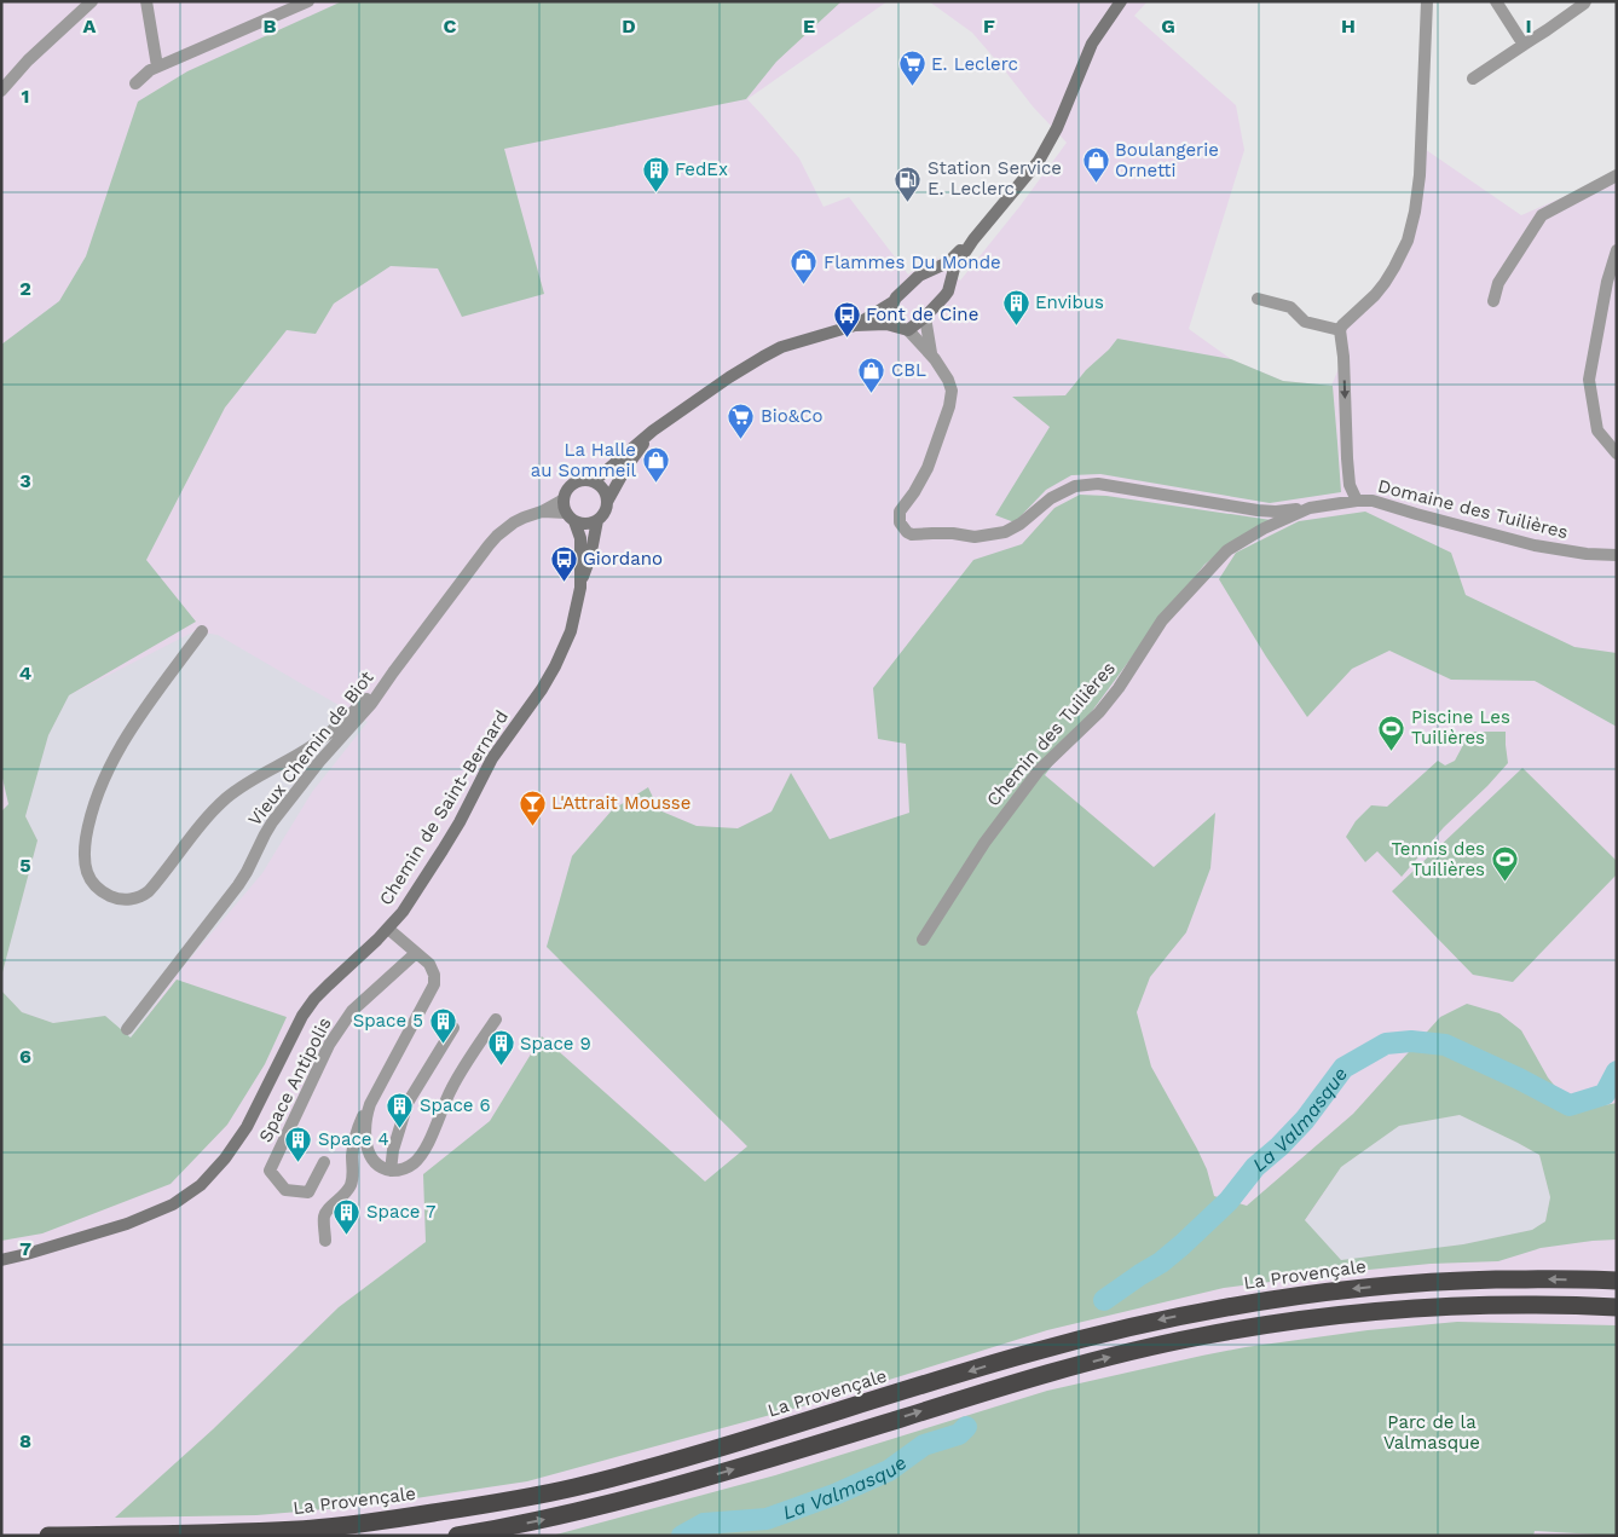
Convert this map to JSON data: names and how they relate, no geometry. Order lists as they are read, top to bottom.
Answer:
{
  "streets": {
    "highway": ["La Provençale"],
    "main road": ["Chemin de Saint-Bernard"],
    "street": [
      "Domaine des Tuilières",
      "Chemin des Tuilières",
      "Vieux Chemin de Biot",
      "Space Antipolis"
    ]
  },
  "crossings": [
    ["Domaine des Tuilières", "Chemin des Tuilières"],
    ["Vieux Chemin de Biot", "Chemin de Saint-Bernard"]
  ],
  "water": ["La Valmasque"],
  "parks": ["Parc de la Valmasque"],
  "places": {
    "supermarket": ["E. Leclerc", "Bio&Co"],
    "shop": [
      "Boulangerie Ornetti",
      "Flammes Du Monde",
      "CBL",
      "La Halle au Sommeil"
    ],
    "building": [
      "FedEx",
      "Envibus",
      "Space 5",
      "Space 9",
      "Space 6",
      "Space 4",
      "Space 7"
    ],
    "fuel station": ["Station Service E. Leclerc"],
    "bus stop": ["Font de Cine", "Giordano"],
    "sports": ["Piscine Les Tuilières", "Tennis des Tuilières"],
    "bar": ["L'Attrait Mousse"]
  },
  "grid": {
    "columns": [
      "A",
      "B",
      "C",
      "D",
      "E",
      "F",
      "G",
      "H",
      "I"
    ],
    "rows": [
      "1",
      "2",
      "3",
      "4",
      "5",
      "6",
      "7",
      "8"
    ]
  }
}
